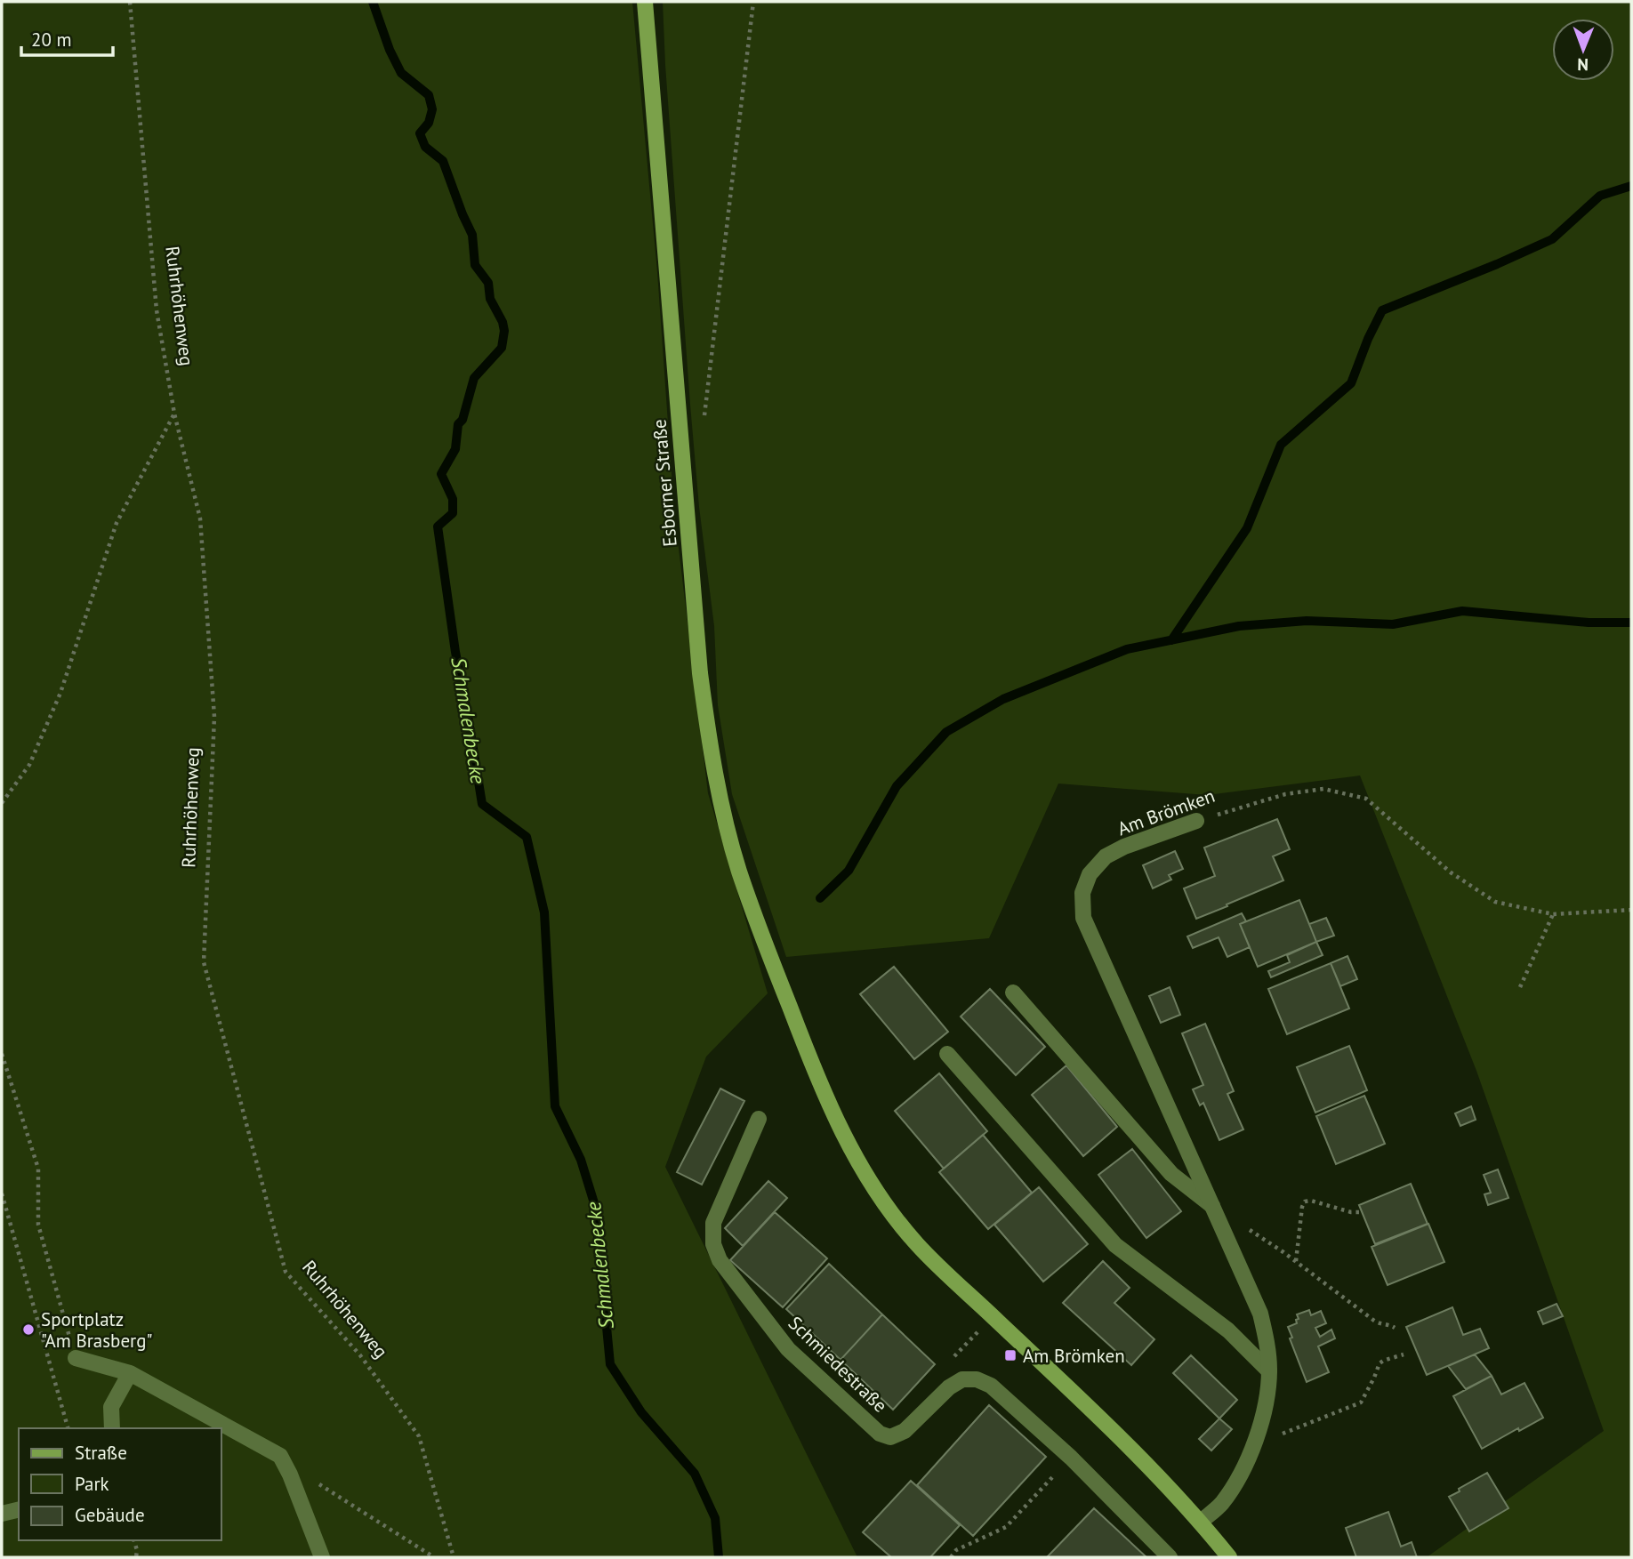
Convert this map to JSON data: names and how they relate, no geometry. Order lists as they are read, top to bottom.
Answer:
{
  "streets": {
    "main road": ["Esborner Straße"],
    "street": ["Am Brömken", "Schmiedestraße"],
    "path": ["Ruhrhöhenweg"]
  },
  "crossings": [
    ["Esborner Straße", "Am Brömken"]
  ],
  "water": ["Schmalenbecke"],
  "places": {
    "other": ["Sportplatz \"Am Brasberg\""],
    "transit": ["Am Brömken"]
  },
  "legend": ["Straße", "Park", "Gebäude"],
  "scale_bar": "20 m",
  "north": "bottom"
}
